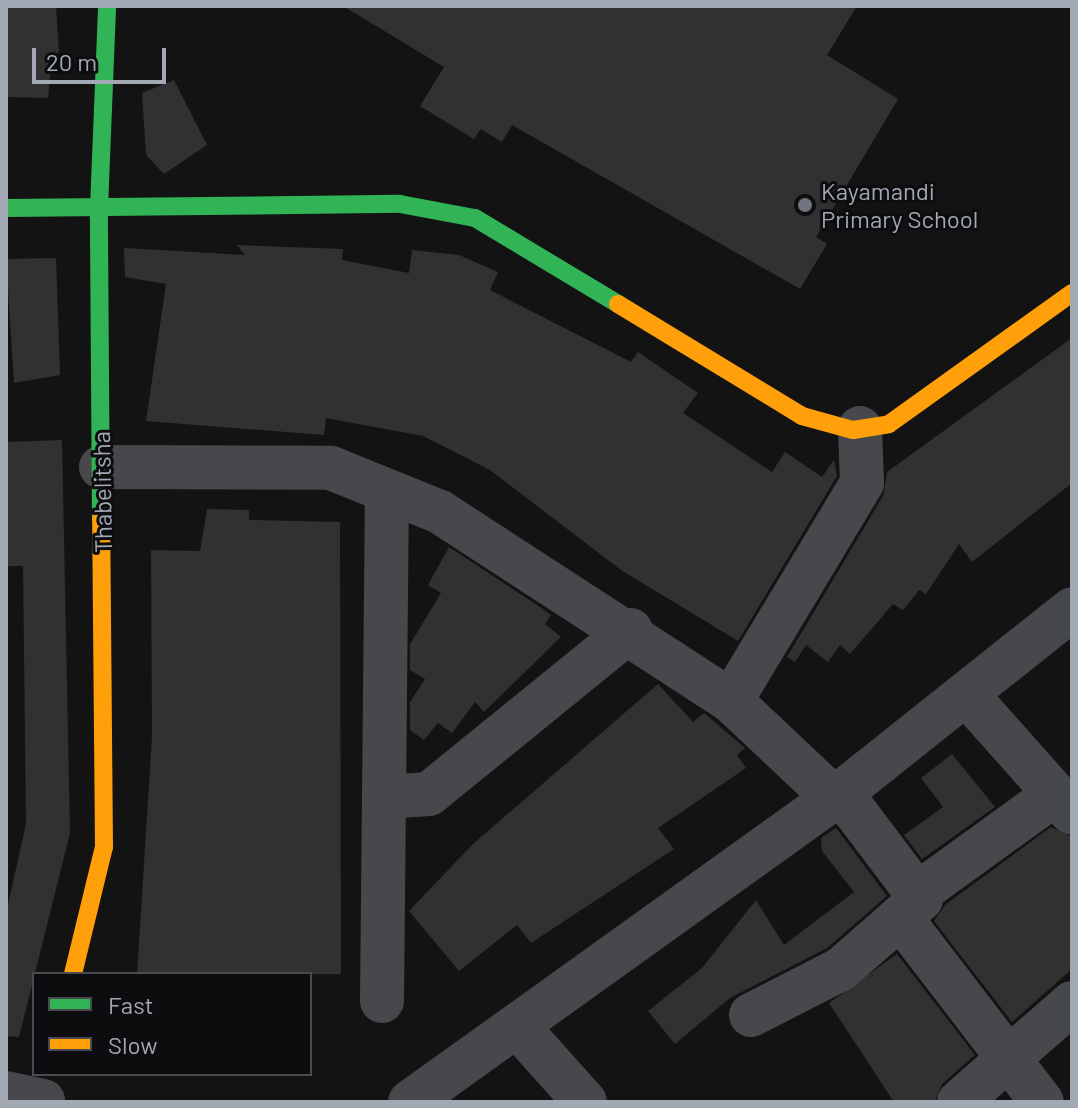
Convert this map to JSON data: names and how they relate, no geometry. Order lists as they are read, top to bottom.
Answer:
{
  "streets": {
    "street": ["Thabelitsha"]
  },
  "places": ["Kayamandi Primary School"],
  "legend": ["Fast", "Slow"],
  "scale_bar": "20 m"
}
